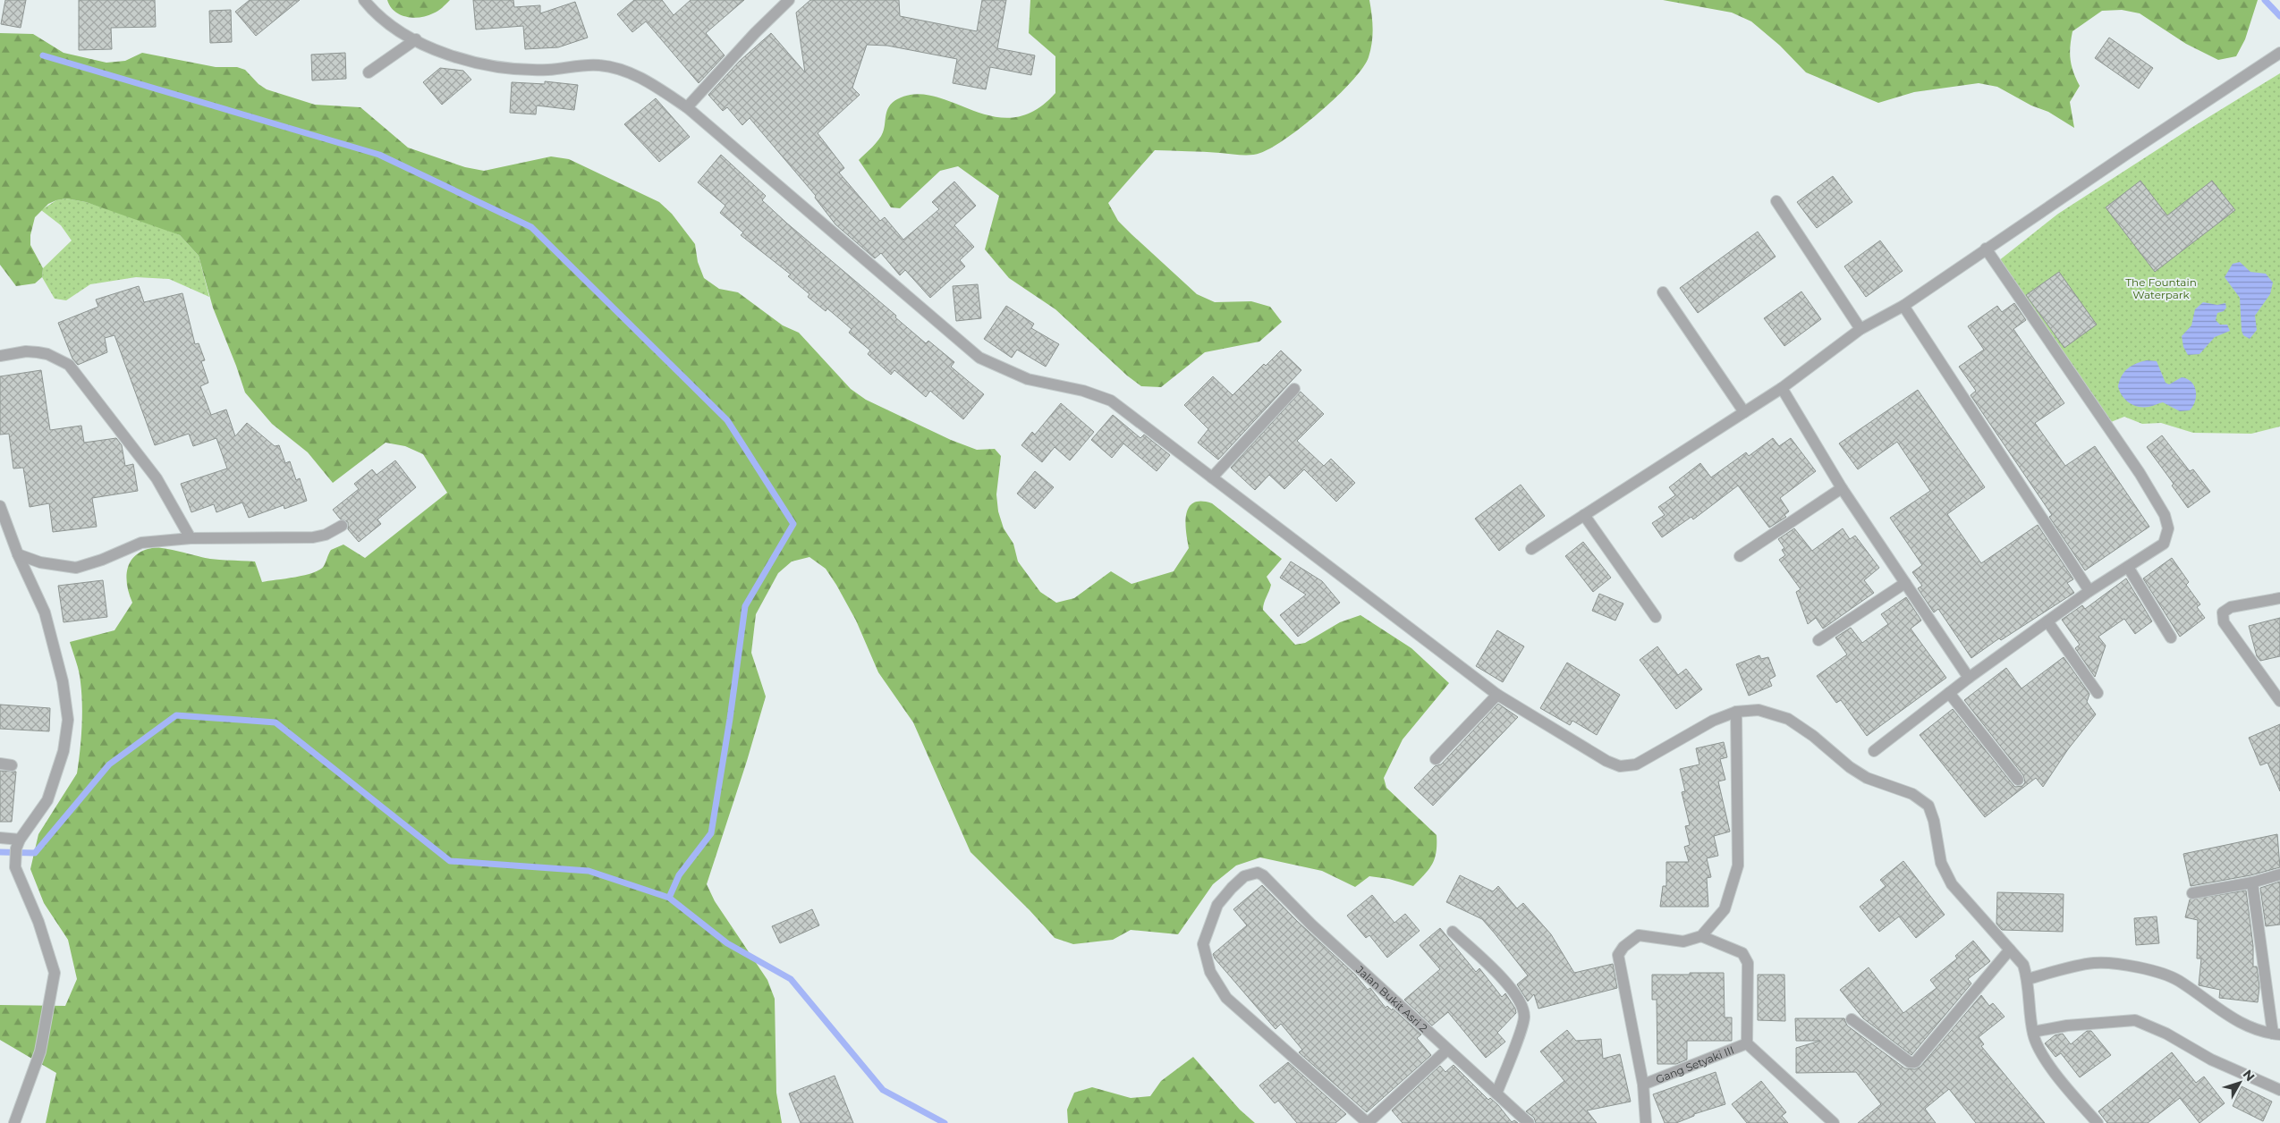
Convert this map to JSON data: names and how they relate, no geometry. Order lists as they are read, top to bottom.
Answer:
{
  "streets": {
    "street": ["Jalan Bukit Asri 2", "Gang Setyaki III"]
  },
  "parks": ["The Fountain Waterpark"],
  "north": "top right"
}
